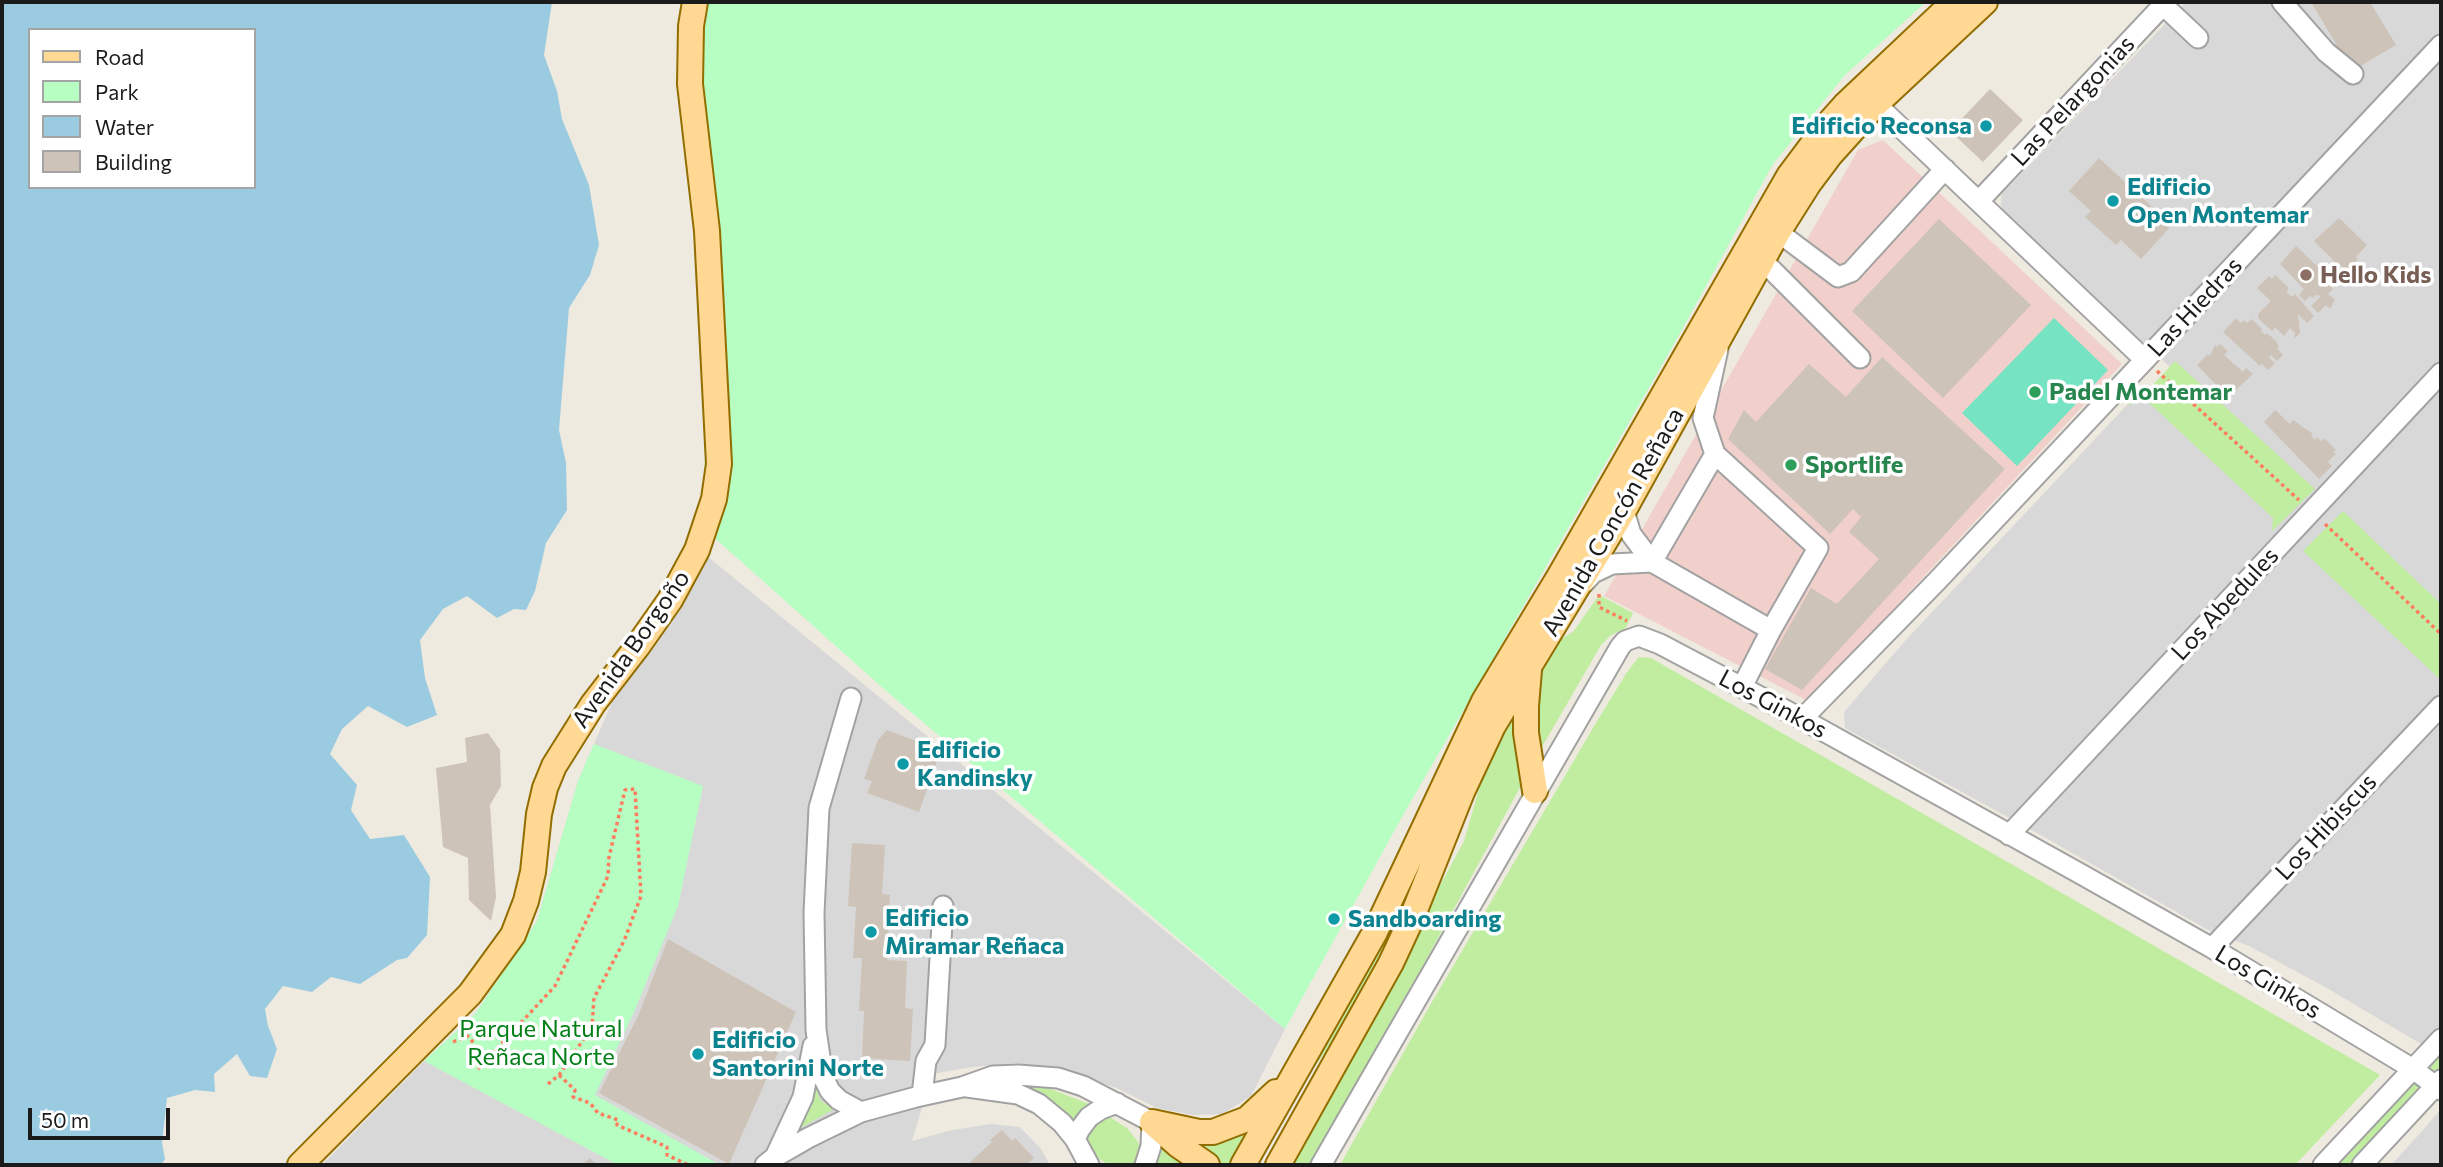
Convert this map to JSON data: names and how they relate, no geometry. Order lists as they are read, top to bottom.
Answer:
{
  "streets": {
    "main road": ["Avenida Concón Reñaca", "Avenida Borgoño"],
    "street": [
      "Las Pelargonias",
      "Las Hiedras",
      "Los Abedules",
      "Los Ginkos",
      "Los Hibiscus"
    ]
  },
  "crossings": [
    ["Las Hiedras", "Los Ginkos"],
    ["Los Abedules", "Los Ginkos"],
    ["Los Ginkos", "Los Hibiscus"]
  ],
  "parks": ["Parque Natural Reñaca Norte"],
  "places": [
    "Edificio Reconsa",
    "Edificio Open Montemar",
    "Hello Kids",
    "Padel Montemar",
    "Sportlife",
    "Edificio Kandinsky",
    "Sandboarding",
    "Edificio Miramar Reñaca",
    "Edificio Santorini Norte"
  ],
  "legend": [
    "Road",
    "Park",
    "Water",
    "Building"
  ],
  "scale_bar": "50 m"
}
